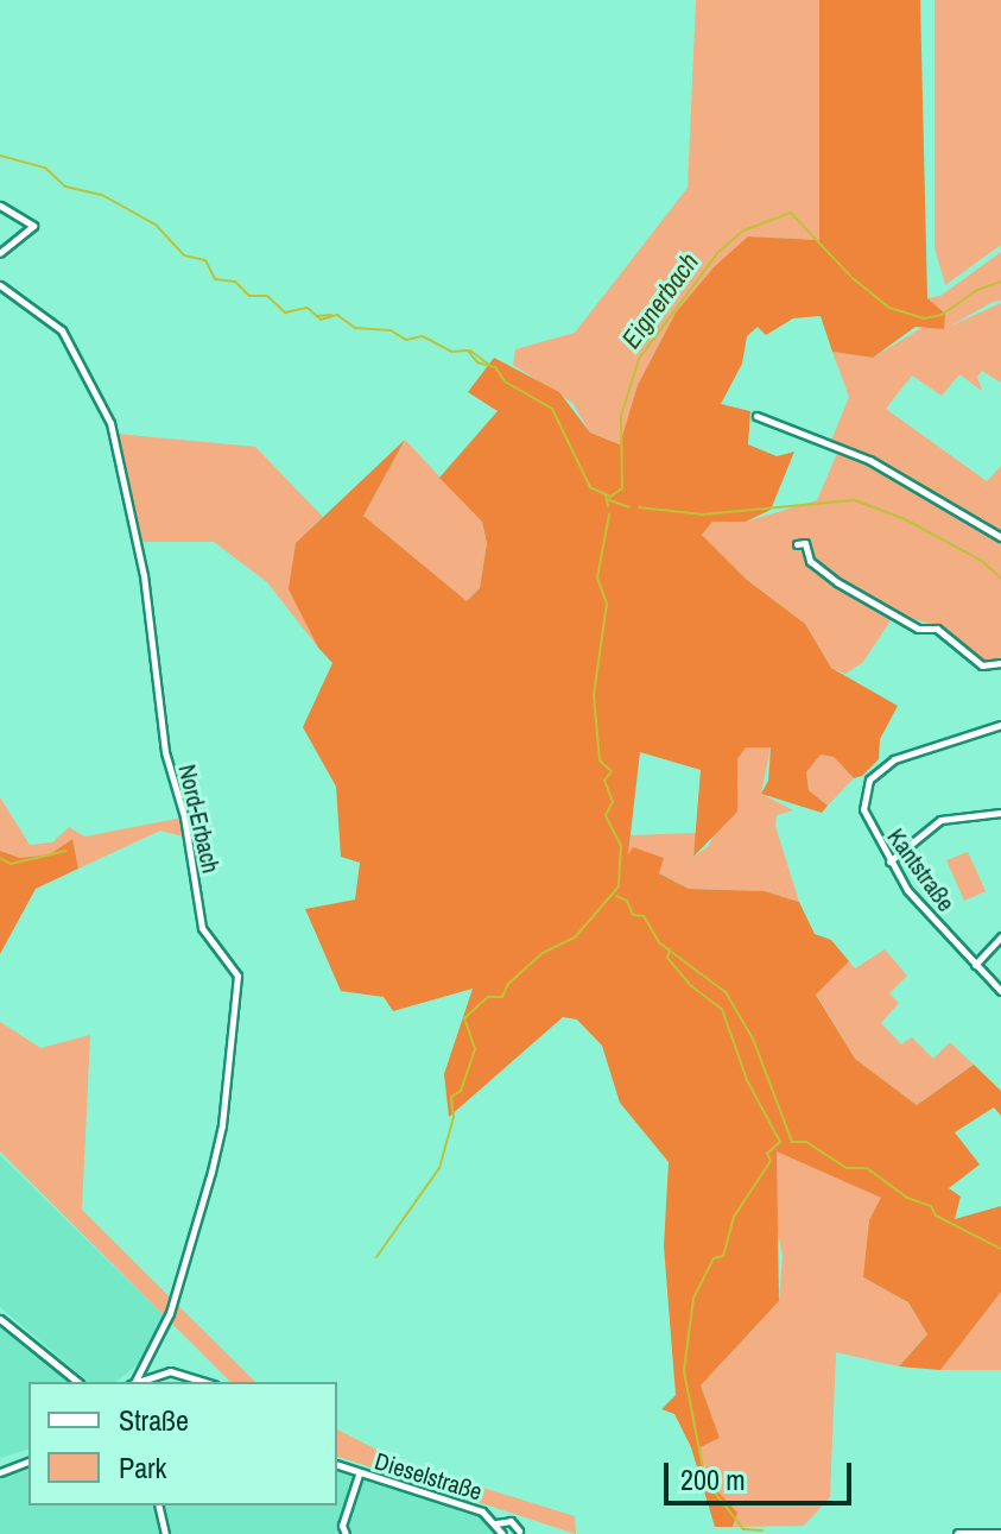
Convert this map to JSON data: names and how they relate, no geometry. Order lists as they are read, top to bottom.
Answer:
{
  "streets": {
    "street": ["Nord-Erbach", "Kantstraße", "Dieselstraße"]
  },
  "water": ["Eignerbach"],
  "legend": ["Straße", "Park"],
  "scale_bar": "200 m"
}
